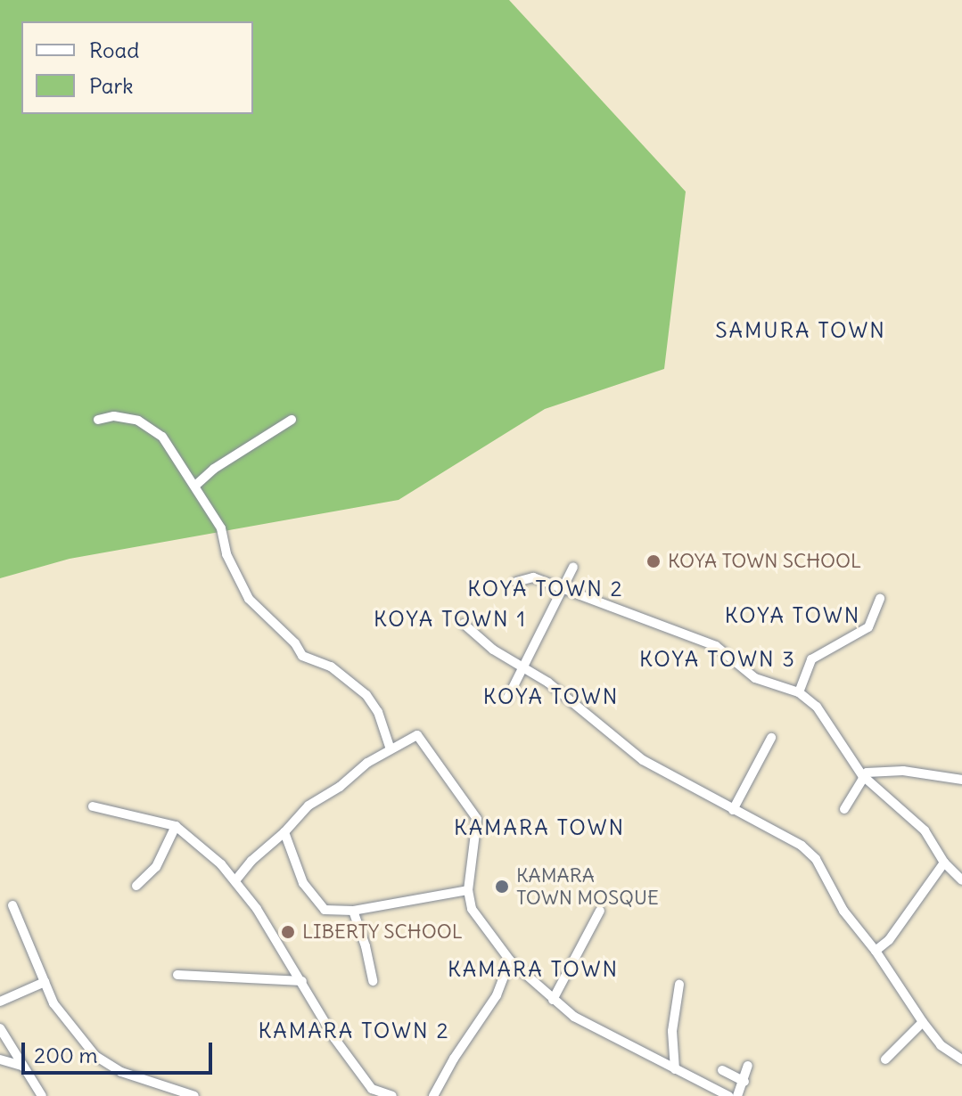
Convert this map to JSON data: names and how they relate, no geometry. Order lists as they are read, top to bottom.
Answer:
{
  "districts": [
    "SAMURA TOWN",
    "KOYA TOWN 2",
    "KOYA TOWN",
    "KOYA TOWN 1",
    "KOYA TOWN 3",
    "KOYA TOWN",
    "KAMARA TOWN",
    "KAMARA TOWN",
    "KAMARA TOWN 2"
  ],
  "places": ["KOYA TOWN SCHOOL", "KAMARA TOWN MOSQUE", "LIBERTY SCHOOL"],
  "legend": ["Road", "Park"],
  "scale_bar": "200 m"
}
